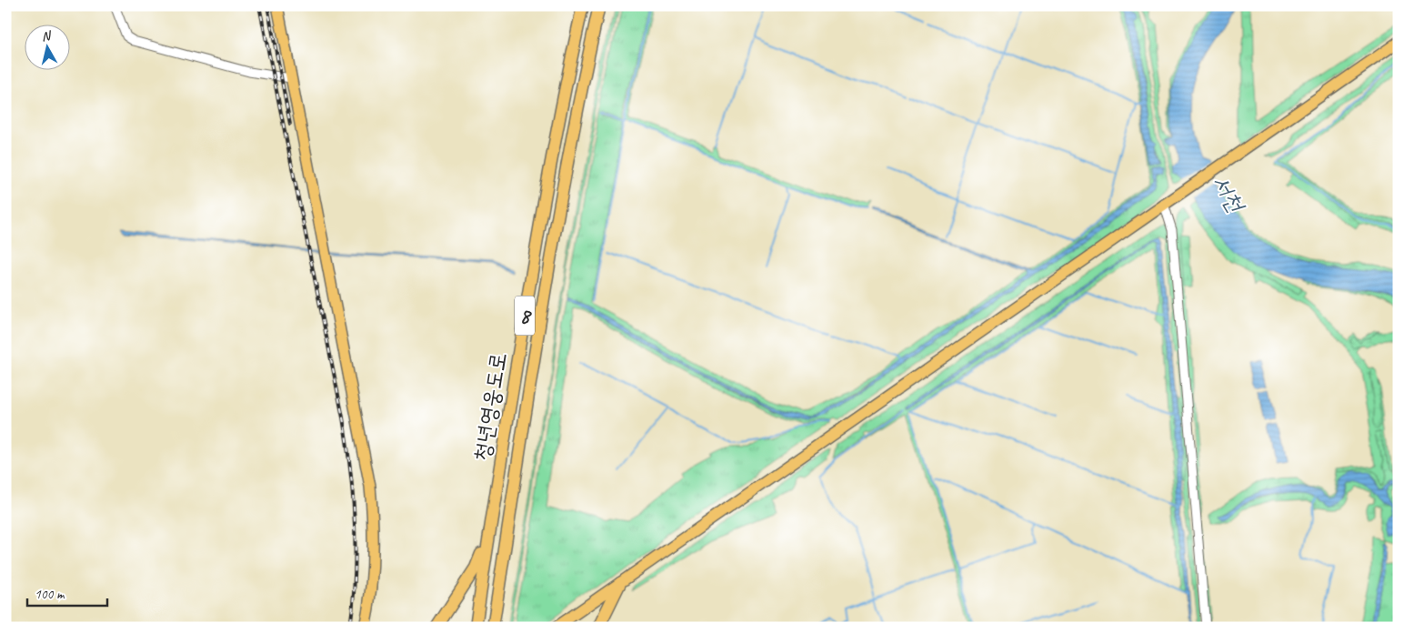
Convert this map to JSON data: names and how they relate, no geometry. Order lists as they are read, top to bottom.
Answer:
{
  "streets": {
    "highway": ["8", "청년영웅도로"]
  },
  "water": ["서천"],
  "scale_bar": "100 m",
  "north": "top"
}
